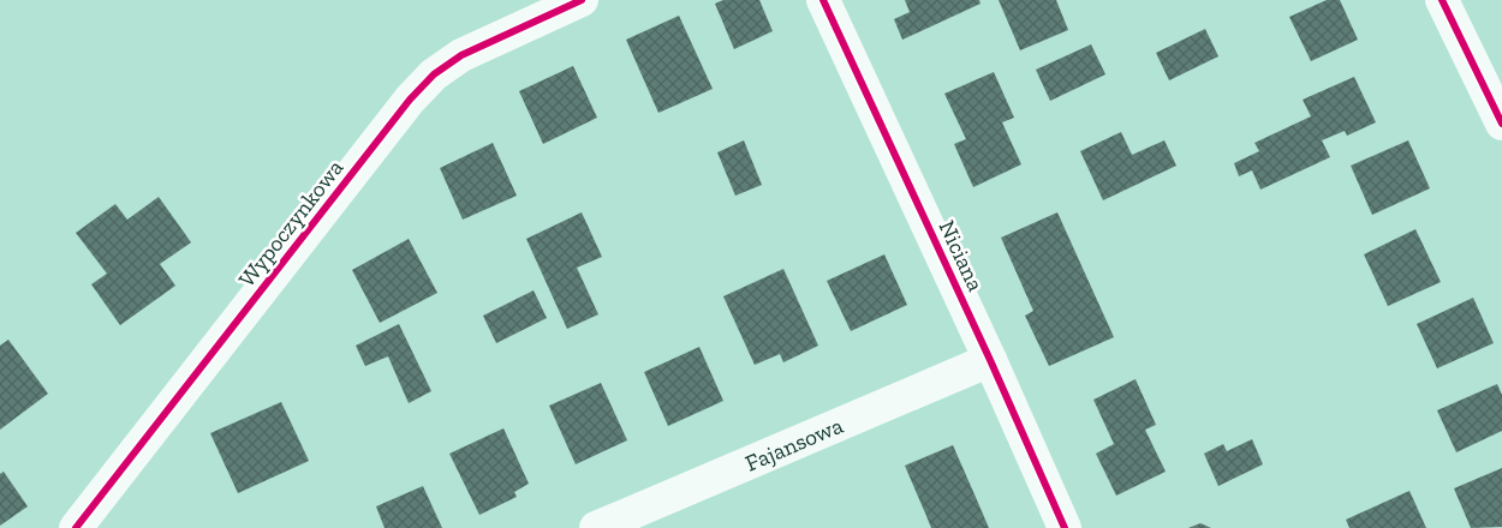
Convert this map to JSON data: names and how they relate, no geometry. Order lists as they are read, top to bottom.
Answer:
{
  "streets": {
    "street": ["Wypoczynkowa", "Niciana", "Fajansowa"]
  },
  "crossings": [
    ["Niciana", "Fajansowa"]
  ]
}
